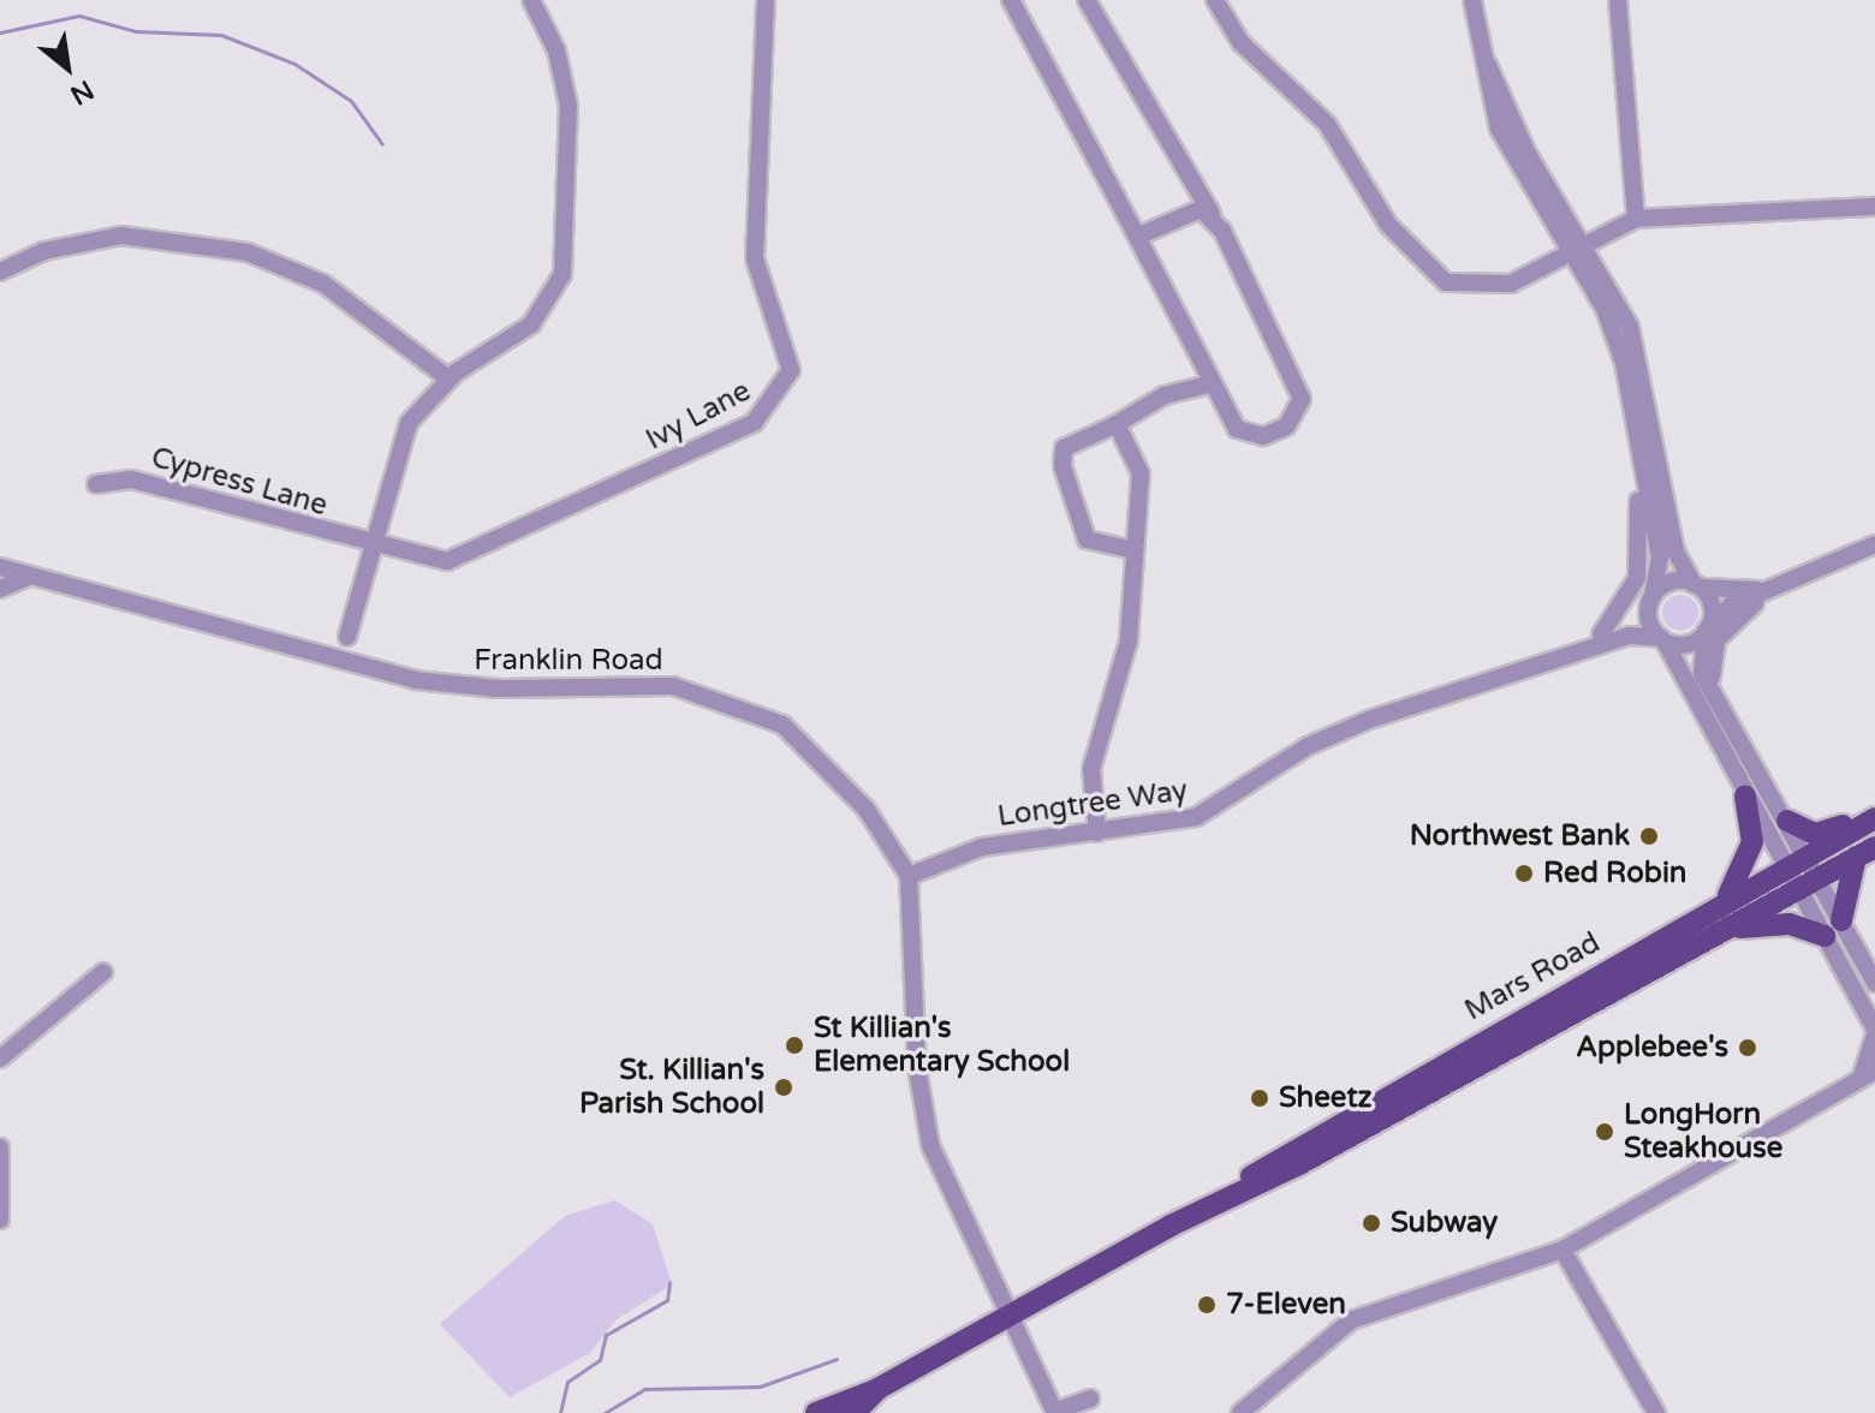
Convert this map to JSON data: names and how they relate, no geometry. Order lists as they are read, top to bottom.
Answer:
{
  "streets": {
    "main road": ["Mars Road"],
    "street": [
      "Ivy Lane",
      "Cypress Lane",
      "Franklin Road",
      "Longtree Way"
    ]
  },
  "crossings": [
    ["Ivy Lane", "Cypress Lane"],
    ["Franklin Road", "Longtree Way"]
  ],
  "places": [
    "Northwest Bank",
    "Red Robin",
    "St Killian's Elementary School",
    "Applebee's",
    "St. Killian's Parish School",
    "Sheetz",
    "LongHorn Steakhouse",
    "Subway",
    "7-Eleven"
  ],
  "north": "bottom right"
}
